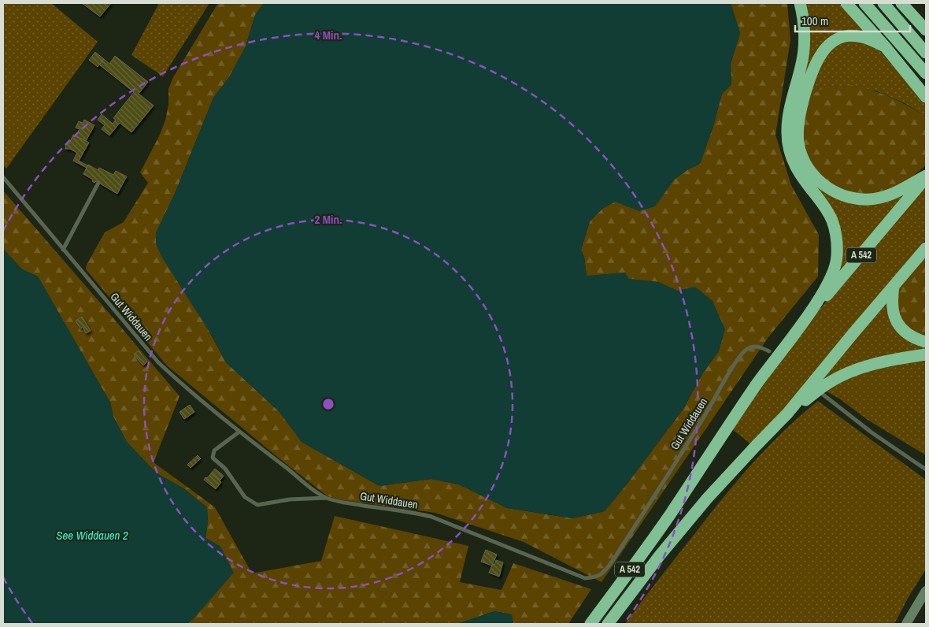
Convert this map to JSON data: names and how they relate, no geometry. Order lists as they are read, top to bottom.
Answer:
{
  "streets": {
    "highway": ["A 542"],
    "lane": ["Gut Widdauen"]
  },
  "water": ["See Widdauen 2"],
  "scale_bar": "100 m",
  "rings": ["4 Min.", "2 Min."]
}
